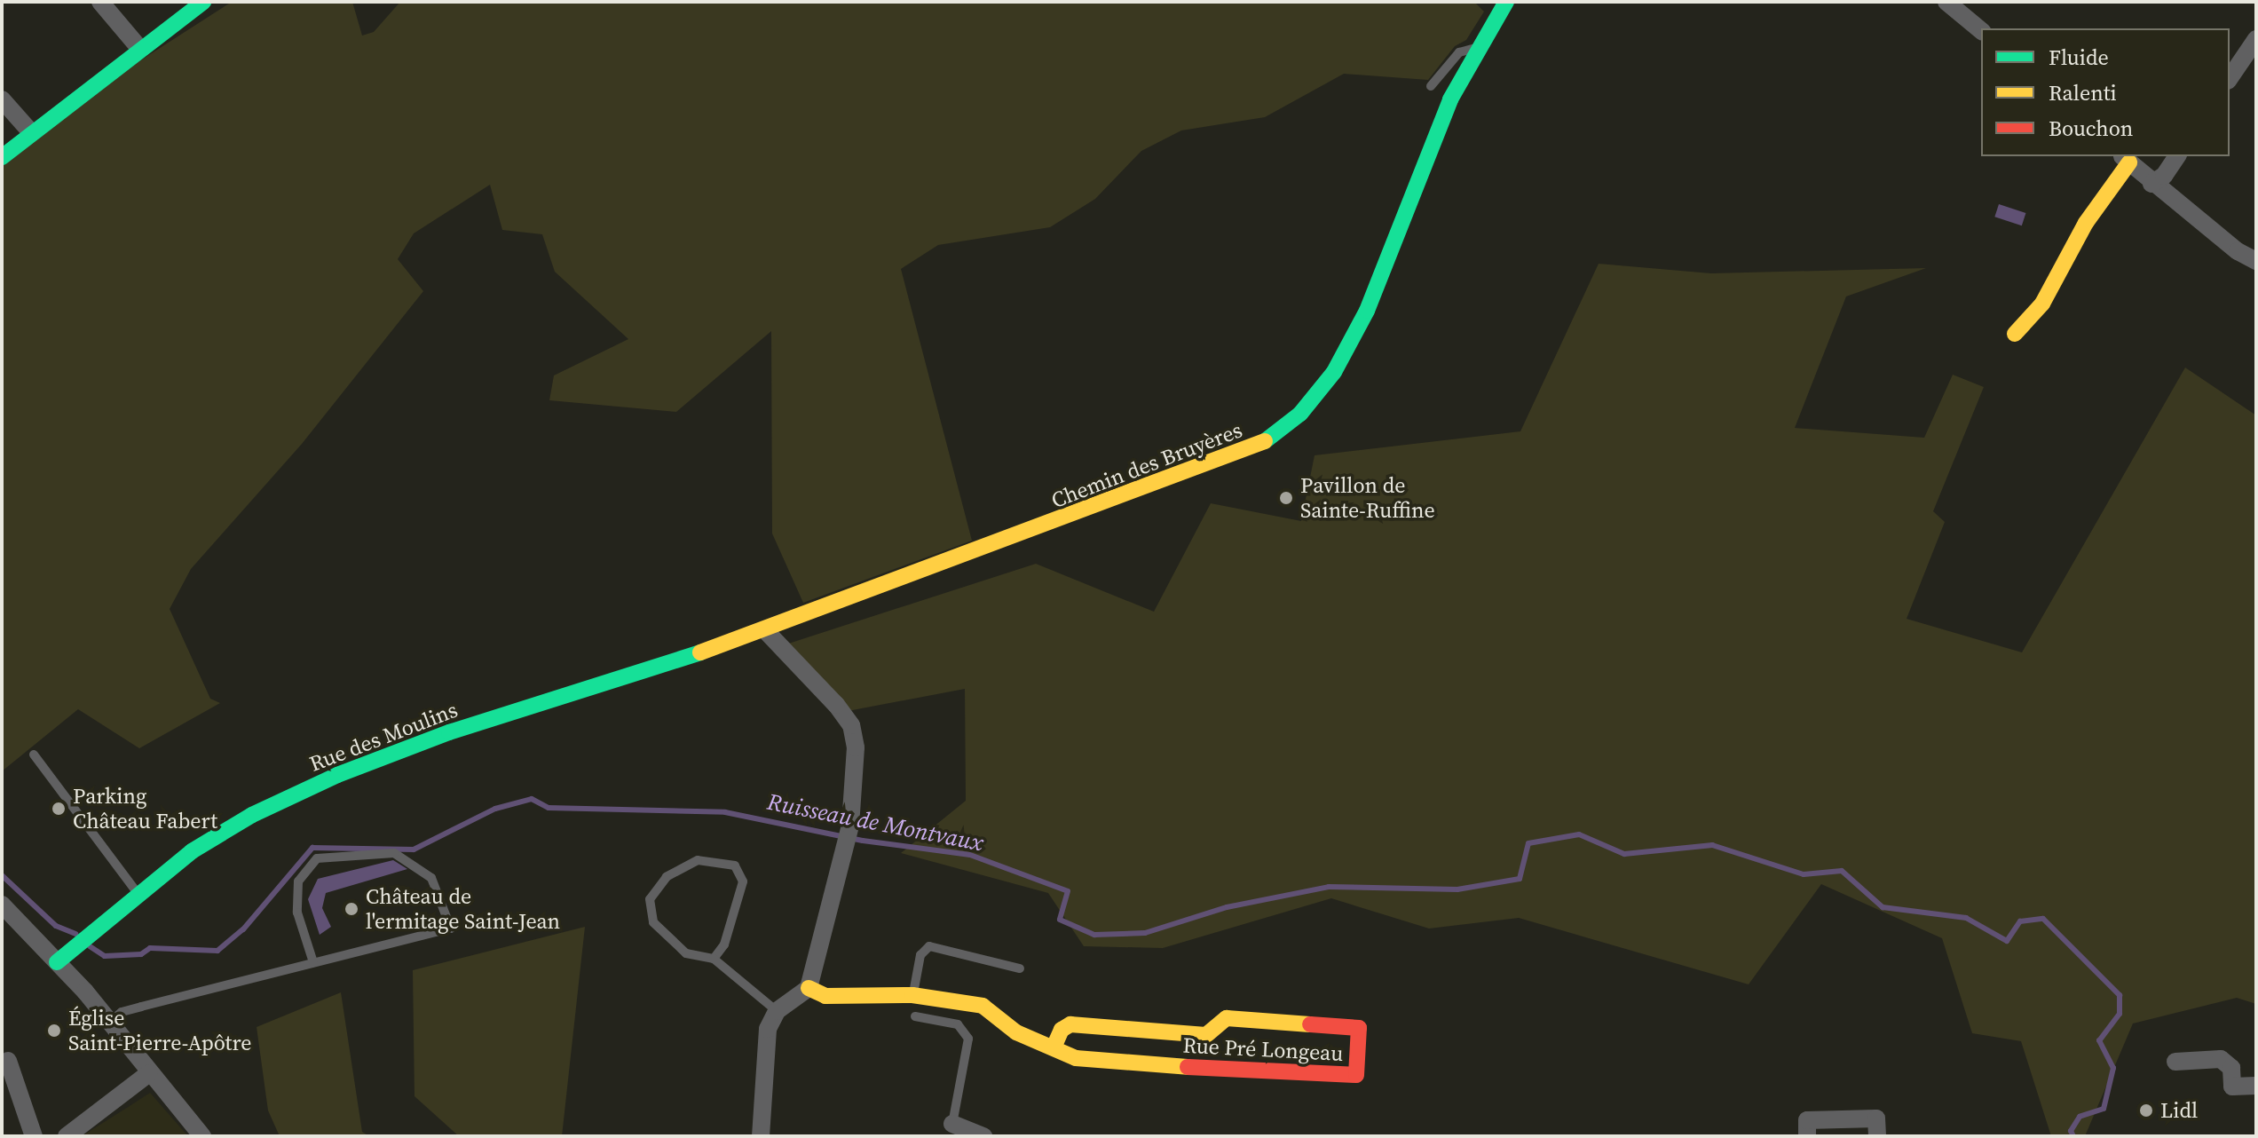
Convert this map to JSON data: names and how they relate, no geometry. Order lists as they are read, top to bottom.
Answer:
{
  "streets": {
    "street": ["Chemin des Bruyères", "Rue des Moulins", "Rue Pré Longeau"]
  },
  "crossings": [
    ["Chemin des Bruyères", "Rue des Moulins"]
  ],
  "water": ["Ruisseau de Montvaux"],
  "places": [
    "Pavillon de Sainte-Ruffine",
    "Parking Château Fabert",
    "Château de l'ermitage Saint-Jean",
    "Église Saint-Pierre-Apôtre",
    "Lidl"
  ],
  "legend": ["Fluide", "Ralenti", "Bouchon"]
}
